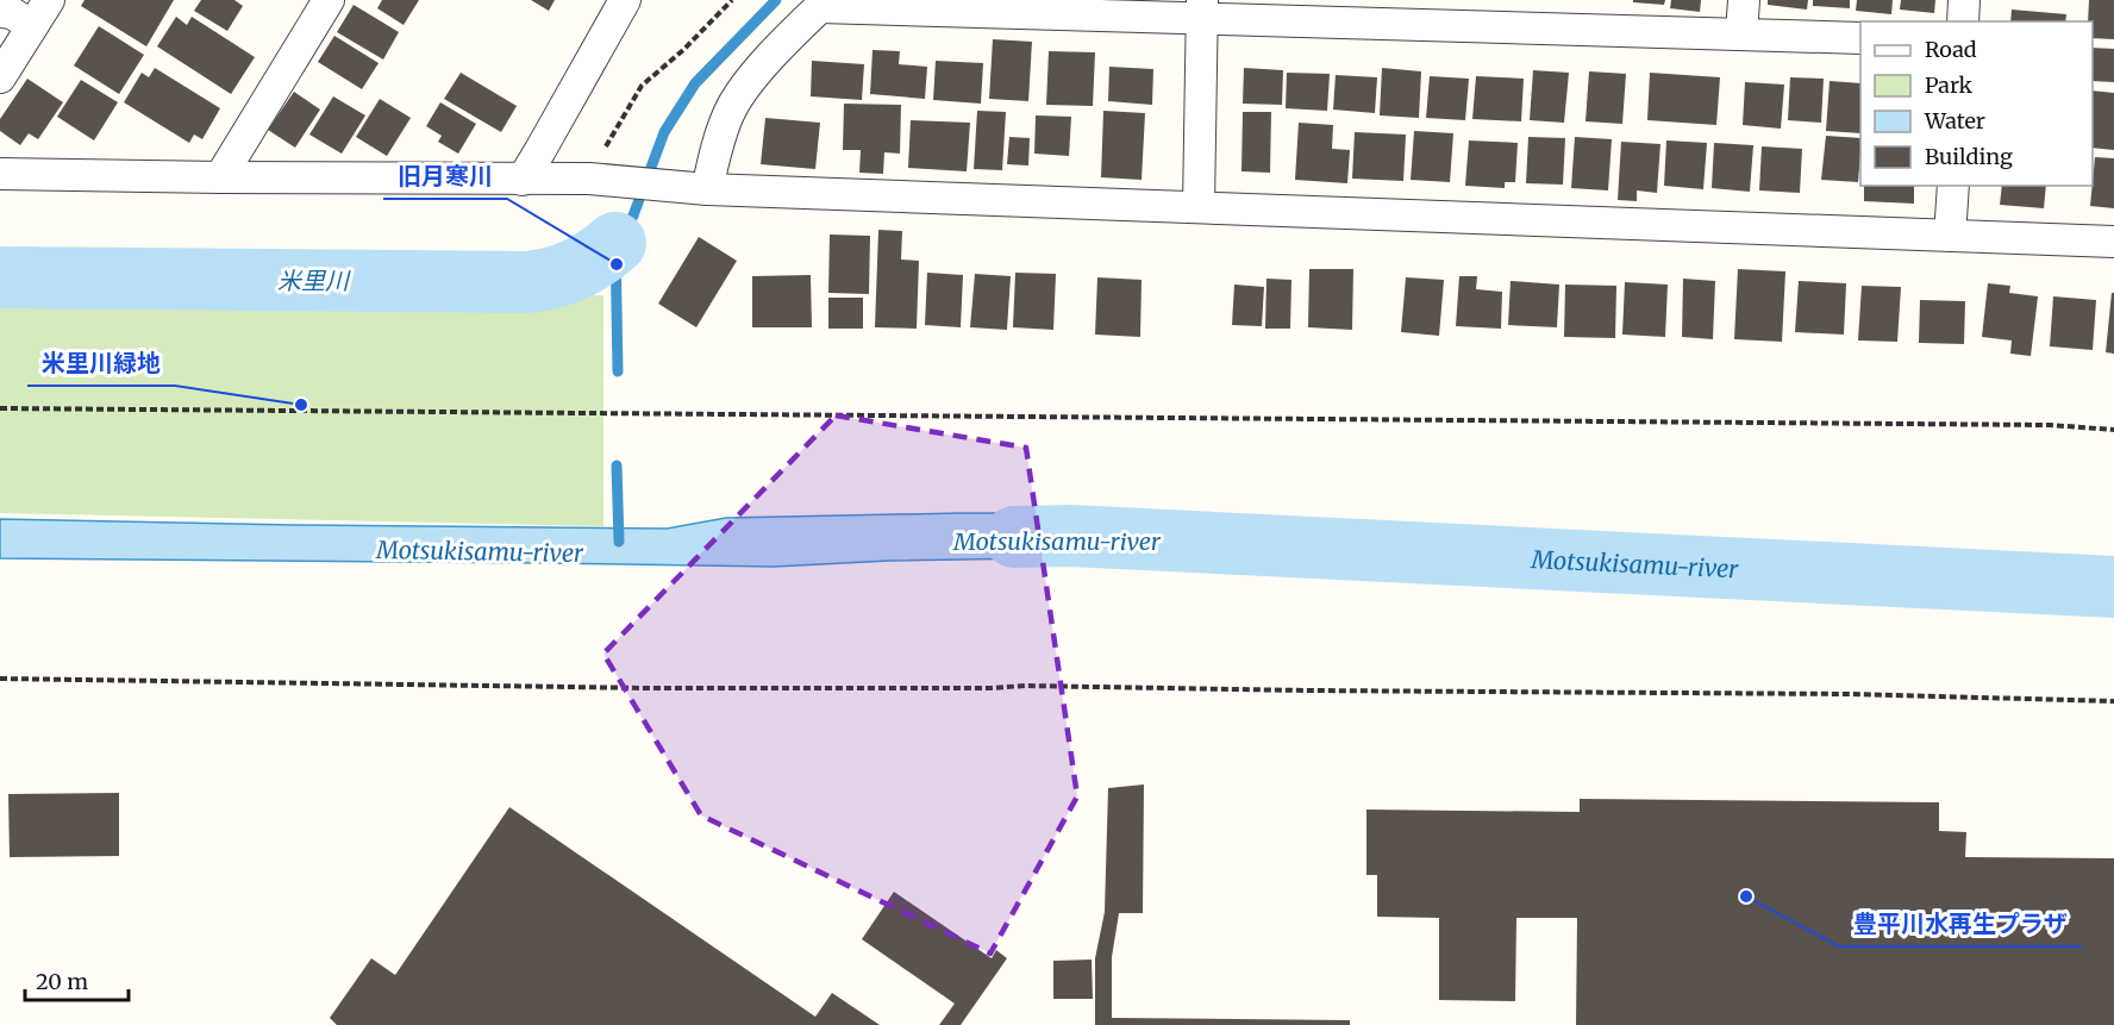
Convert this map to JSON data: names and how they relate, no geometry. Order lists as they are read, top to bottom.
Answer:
{
  "water": ["米里川", "Motsukisamu-river"],
  "places": ["旧月寒川", "米里川緑地", "豊平川水再生プラザ"],
  "legend": [
    "Road",
    "Park",
    "Water",
    "Building"
  ],
  "scale_bar": "20 m"
}
